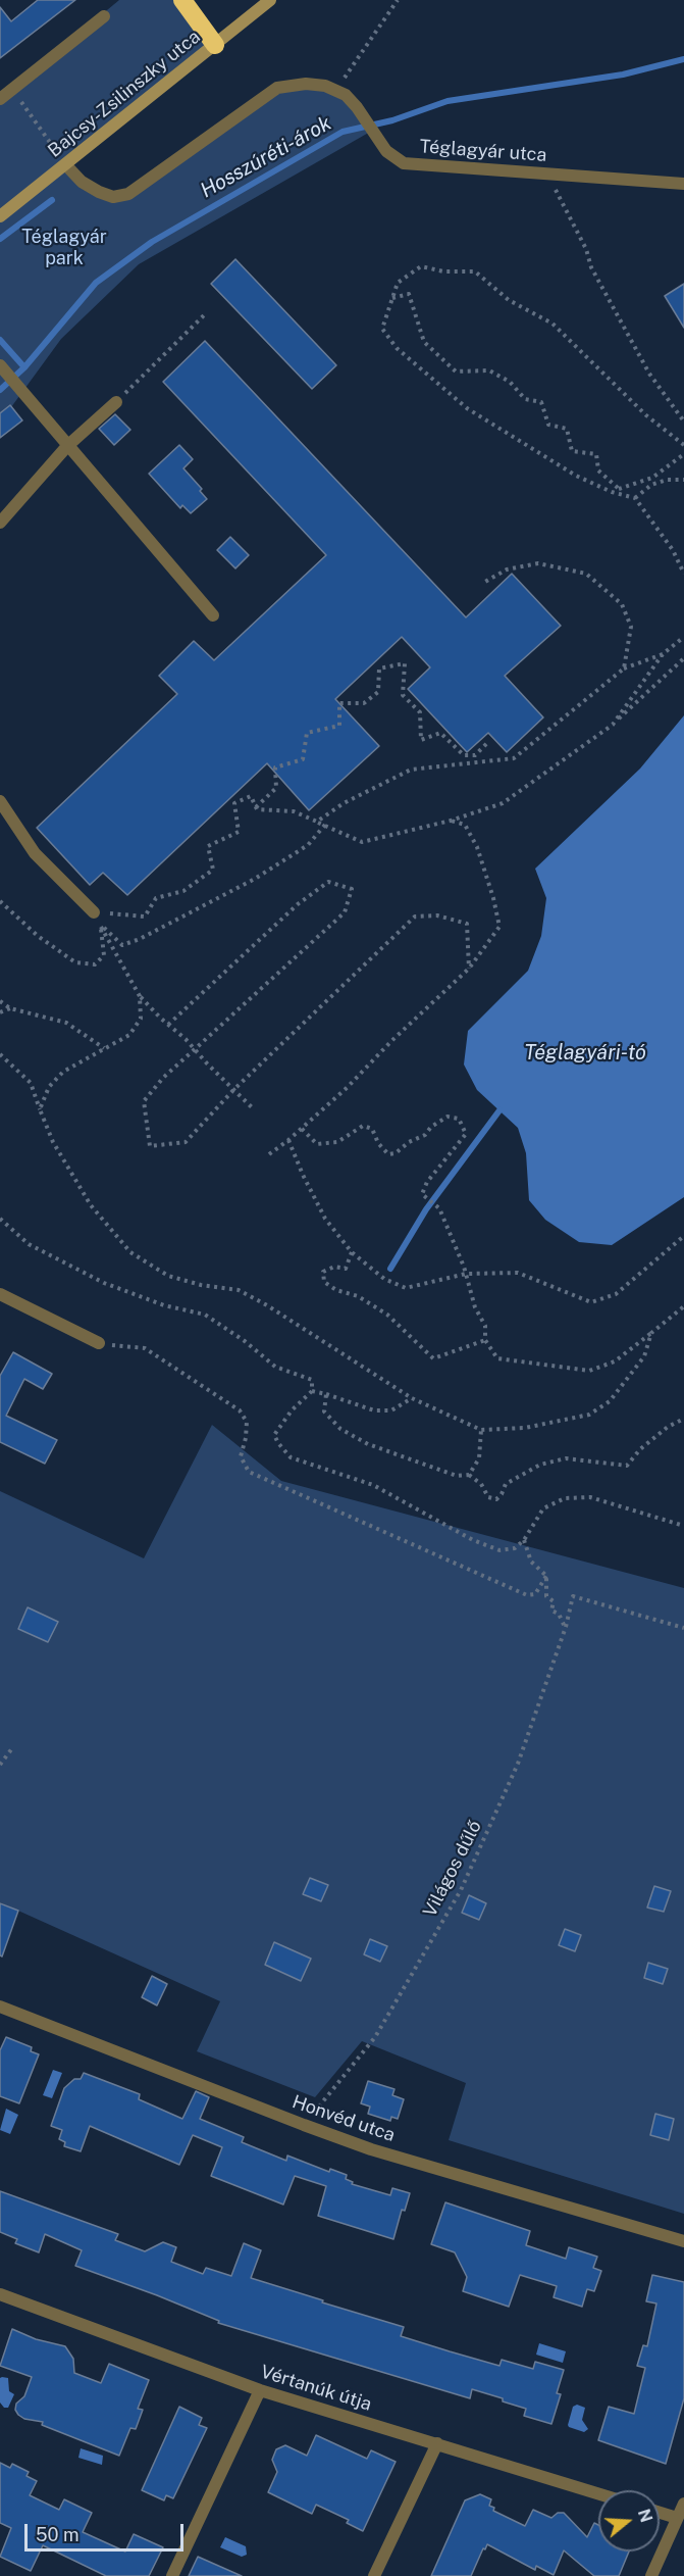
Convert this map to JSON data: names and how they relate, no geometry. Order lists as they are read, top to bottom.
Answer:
{
  "streets": {
    "main road": ["Bajcsy-Zsilinszky utca"],
    "street": ["Téglagyár utca", "Honvéd utca", "Vértanúk útja"],
    "path": ["Világos dűlő"]
  },
  "crossings": [
    ["Bajcsy-Zsilinszky utca", "Téglagyár utca"],
    ["Világos dűlő", "Honvéd utca"]
  ],
  "water": ["Hosszúréti-árok", "Téglagyári-tó"],
  "parks": ["Téglagyár park"],
  "scale_bar": "50 m",
  "north": "right"
}
